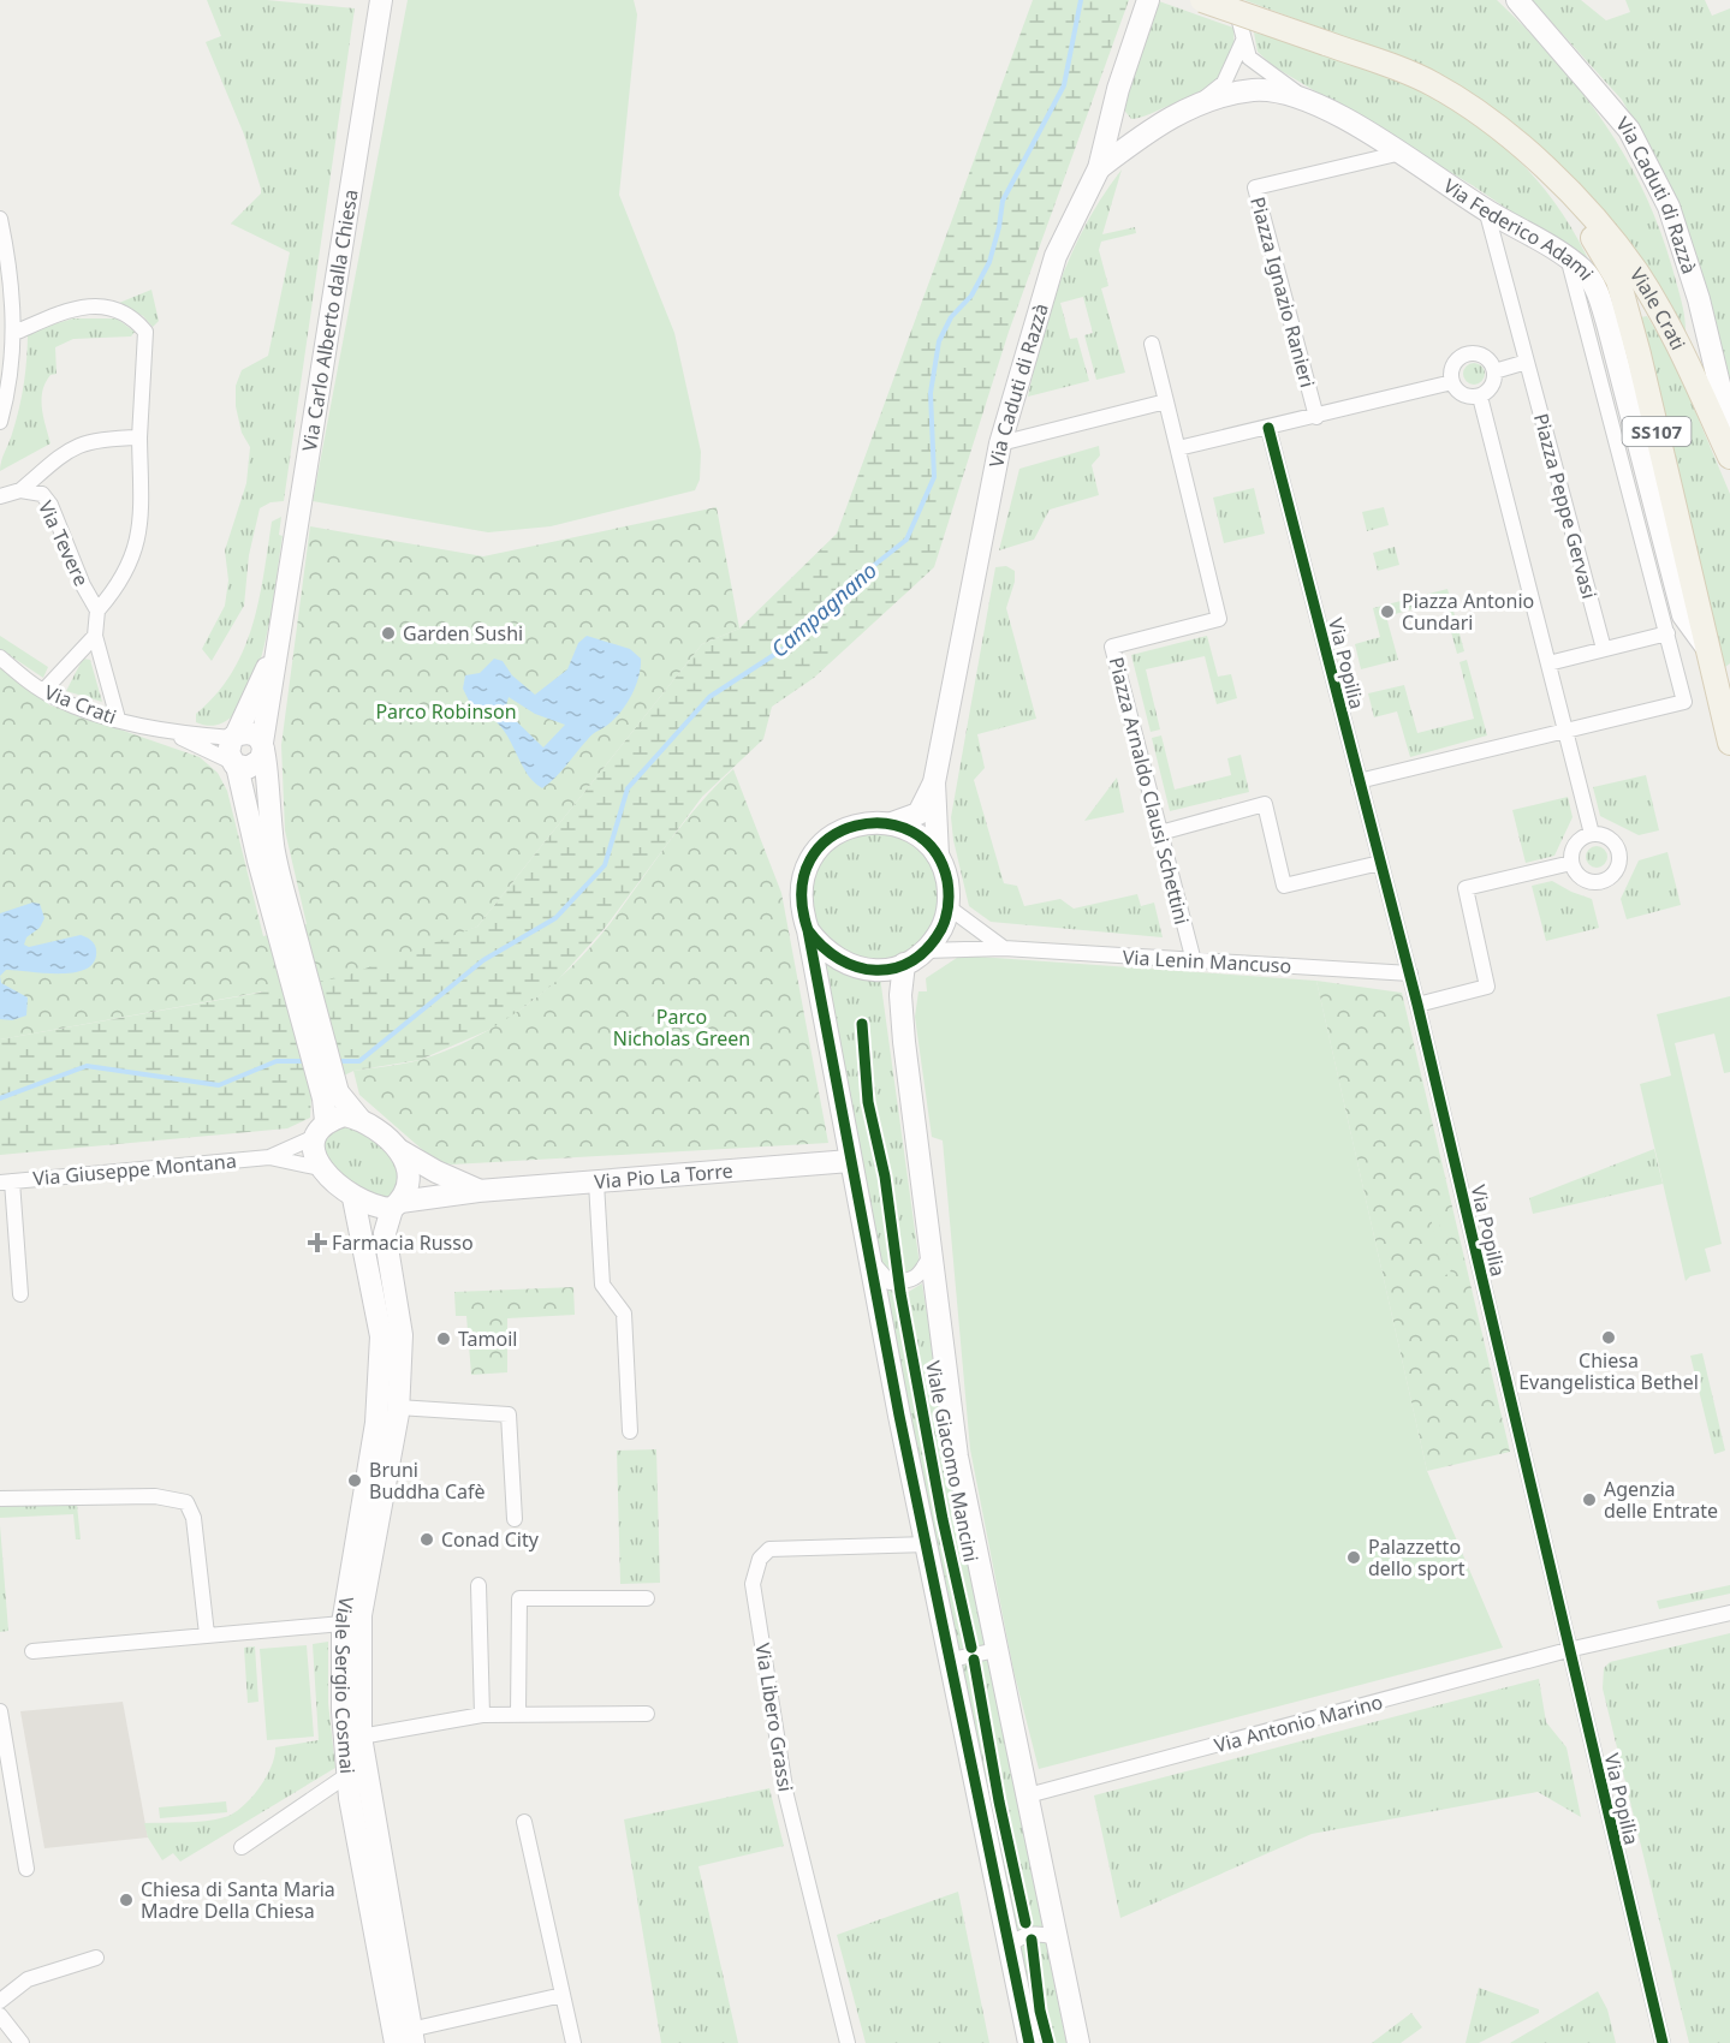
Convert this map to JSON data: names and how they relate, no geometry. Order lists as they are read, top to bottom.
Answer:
{
  "streets": {
    "main road": ["Via Federico Adami", "Viale Crati", "SS107"],
    "street": [
      "Via Caduti di Razzà",
      "Piazza Ignazio Ranieri",
      "Via Carlo Alberto dalla Chiesa",
      "Piazza Peppe Gervasi",
      "Via Tevere",
      "Via Popilia",
      "Via Crati",
      "Piazza Arnaldo Clausi Schettini",
      "Via Lenin Mancuso",
      "Via Giuseppe Montana",
      "Via Pio La Torre",
      "Viale Giacomo Mancini",
      "Viale Sergio Cosmai",
      "Via Libero Grassi",
      "Via Antonio Marino"
    ]
  },
  "crossings": [
    ["Via Caduti di Razzà", "Via Federico Adami"],
    ["Via Caduti di Razzà", "Via Lenin Mancuso"],
    ["Via Caduti di Razzà", "Viale Giacomo Mancini"],
    ["Via Federico Adami", "Piazza Ignazio Ranieri"],
    ["Via Federico Adami", "Viale Crati"],
    ["Via Federico Adami", "SS107"],
    ["Via Federico Adami", "Piazza Peppe Gervasi"],
    ["Viale Crati", "SS107"],
    ["Via Carlo Alberto dalla Chiesa", "Via Crati"],
    ["Via Popilia", "Via Lenin Mancuso"],
    ["Via Popilia", "Via Antonio Marino"],
    ["Piazza Arnaldo Clausi Schettini", "Via Lenin Mancuso"],
    ["Via Lenin Mancuso", "Viale Giacomo Mancini"],
    ["Via Giuseppe Montana", "Via Pio La Torre"],
    ["Via Giuseppe Montana", "Viale Sergio Cosmai"],
    ["Via Pio La Torre", "Viale Giacomo Mancini"],
    ["Via Pio La Torre", "Viale Sergio Cosmai"],
    ["Viale Giacomo Mancini", "Via Libero Grassi"],
    ["Viale Giacomo Mancini", "Via Antonio Marino"]
  ],
  "water": ["Campagnano"],
  "parks": ["Parco Robinson", "Parco Nicholas Green"],
  "places": {
    "other": [
      "Piazza Antonio Cundari",
      "Garden Sushi",
      "Chiesa Evangelistica Bethel",
      "Tamoil",
      "Bruni Buddha Cafè",
      "Agenzia delle Entrate",
      "Conad City",
      "Palazzetto dello sport",
      "Chiesa di Santa Maria Madre Della Chiesa"
    ],
    "health": ["Farmacia Russo"]
  }
}
